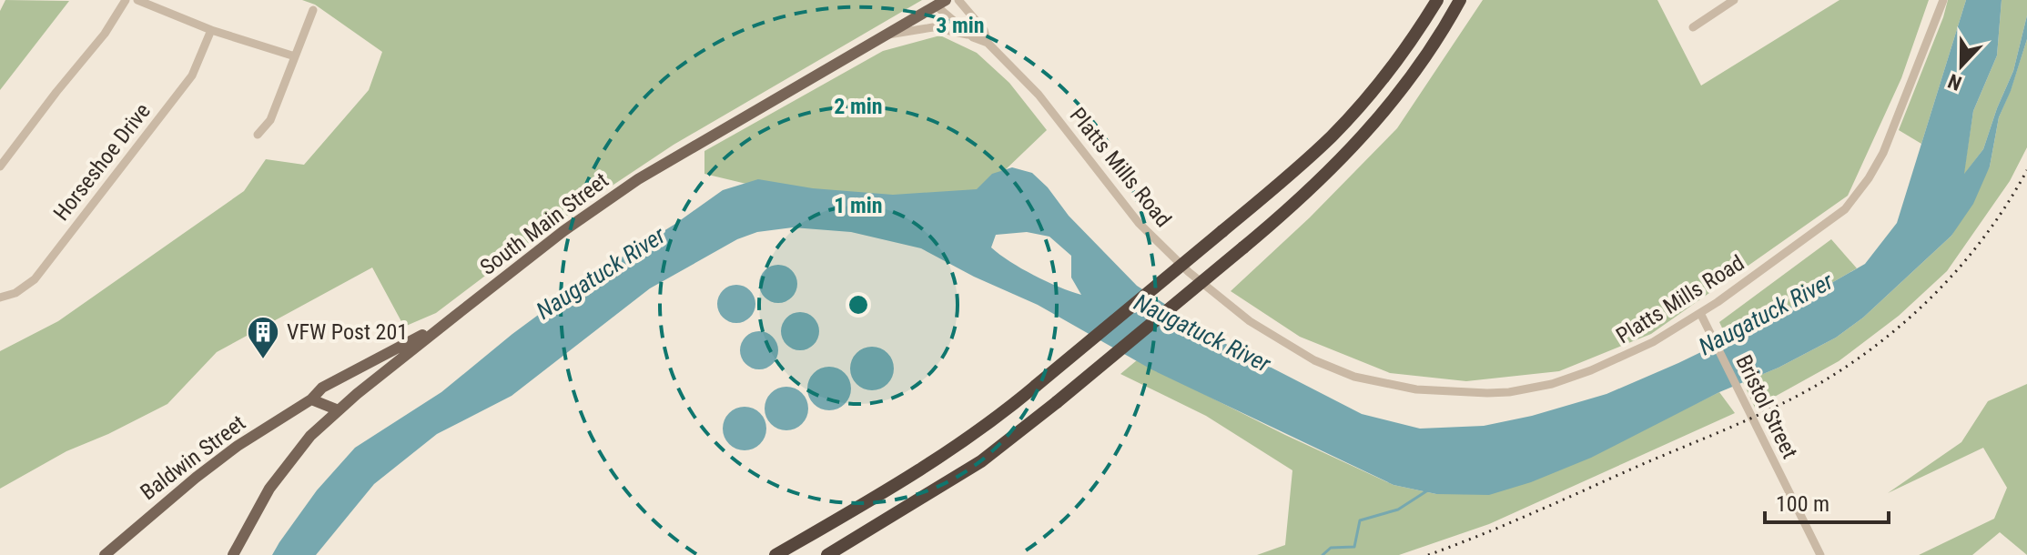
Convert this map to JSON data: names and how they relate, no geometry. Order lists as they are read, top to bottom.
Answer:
{
  "streets": {
    "main road": ["South Main Street", "Baldwin Street"],
    "street": ["Horseshoe Drive", "Platts Mills Road", "Bristol Street"]
  },
  "crossings": [
    ["Platts Mills Road", "South Main Street"],
    ["Platts Mills Road", "Bristol Street"],
    ["South Main Street", "Baldwin Street"]
  ],
  "water": ["Naugatuck River"],
  "places": {
    "building": ["VFW Post 201"]
  },
  "scale_bar": "100 m",
  "north": "bottom",
  "rings": ["3 min", "2 min", "1 min"]
}
